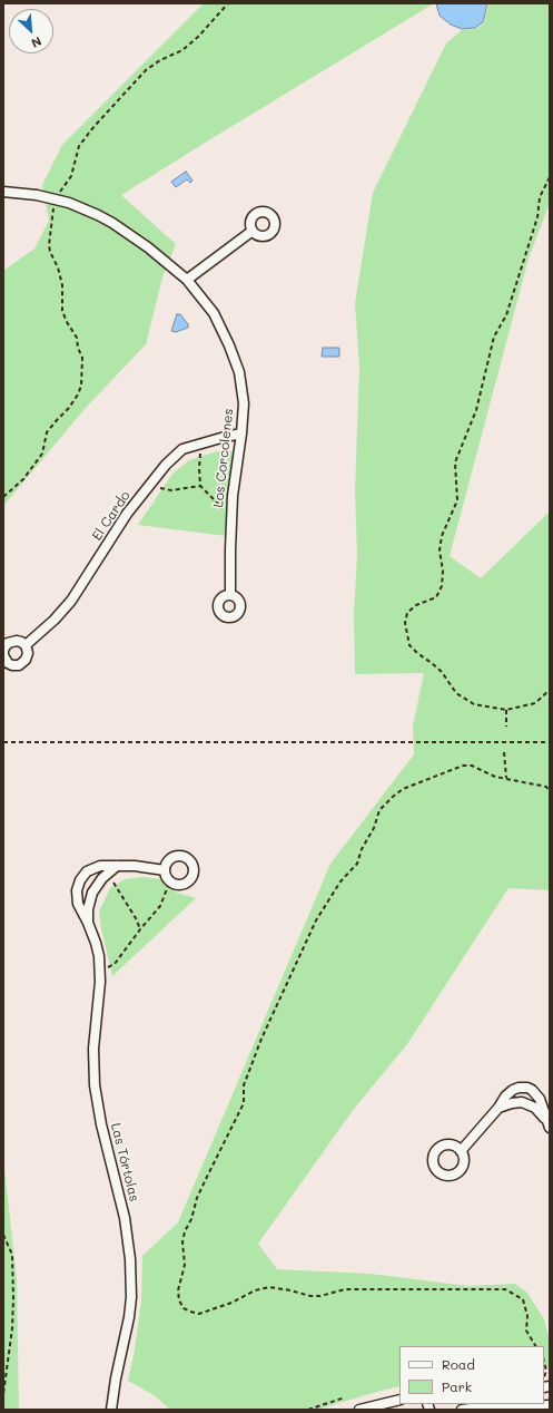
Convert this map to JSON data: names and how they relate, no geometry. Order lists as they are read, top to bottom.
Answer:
{
  "streets": {
    "street": ["Los Corcolenes", "El Cardo", "Las Tórtolas"]
  },
  "crossings": [
    ["Los Corcolenes", "El Cardo"]
  ],
  "legend": ["Road", "Park"],
  "north": "bottom right"
}
